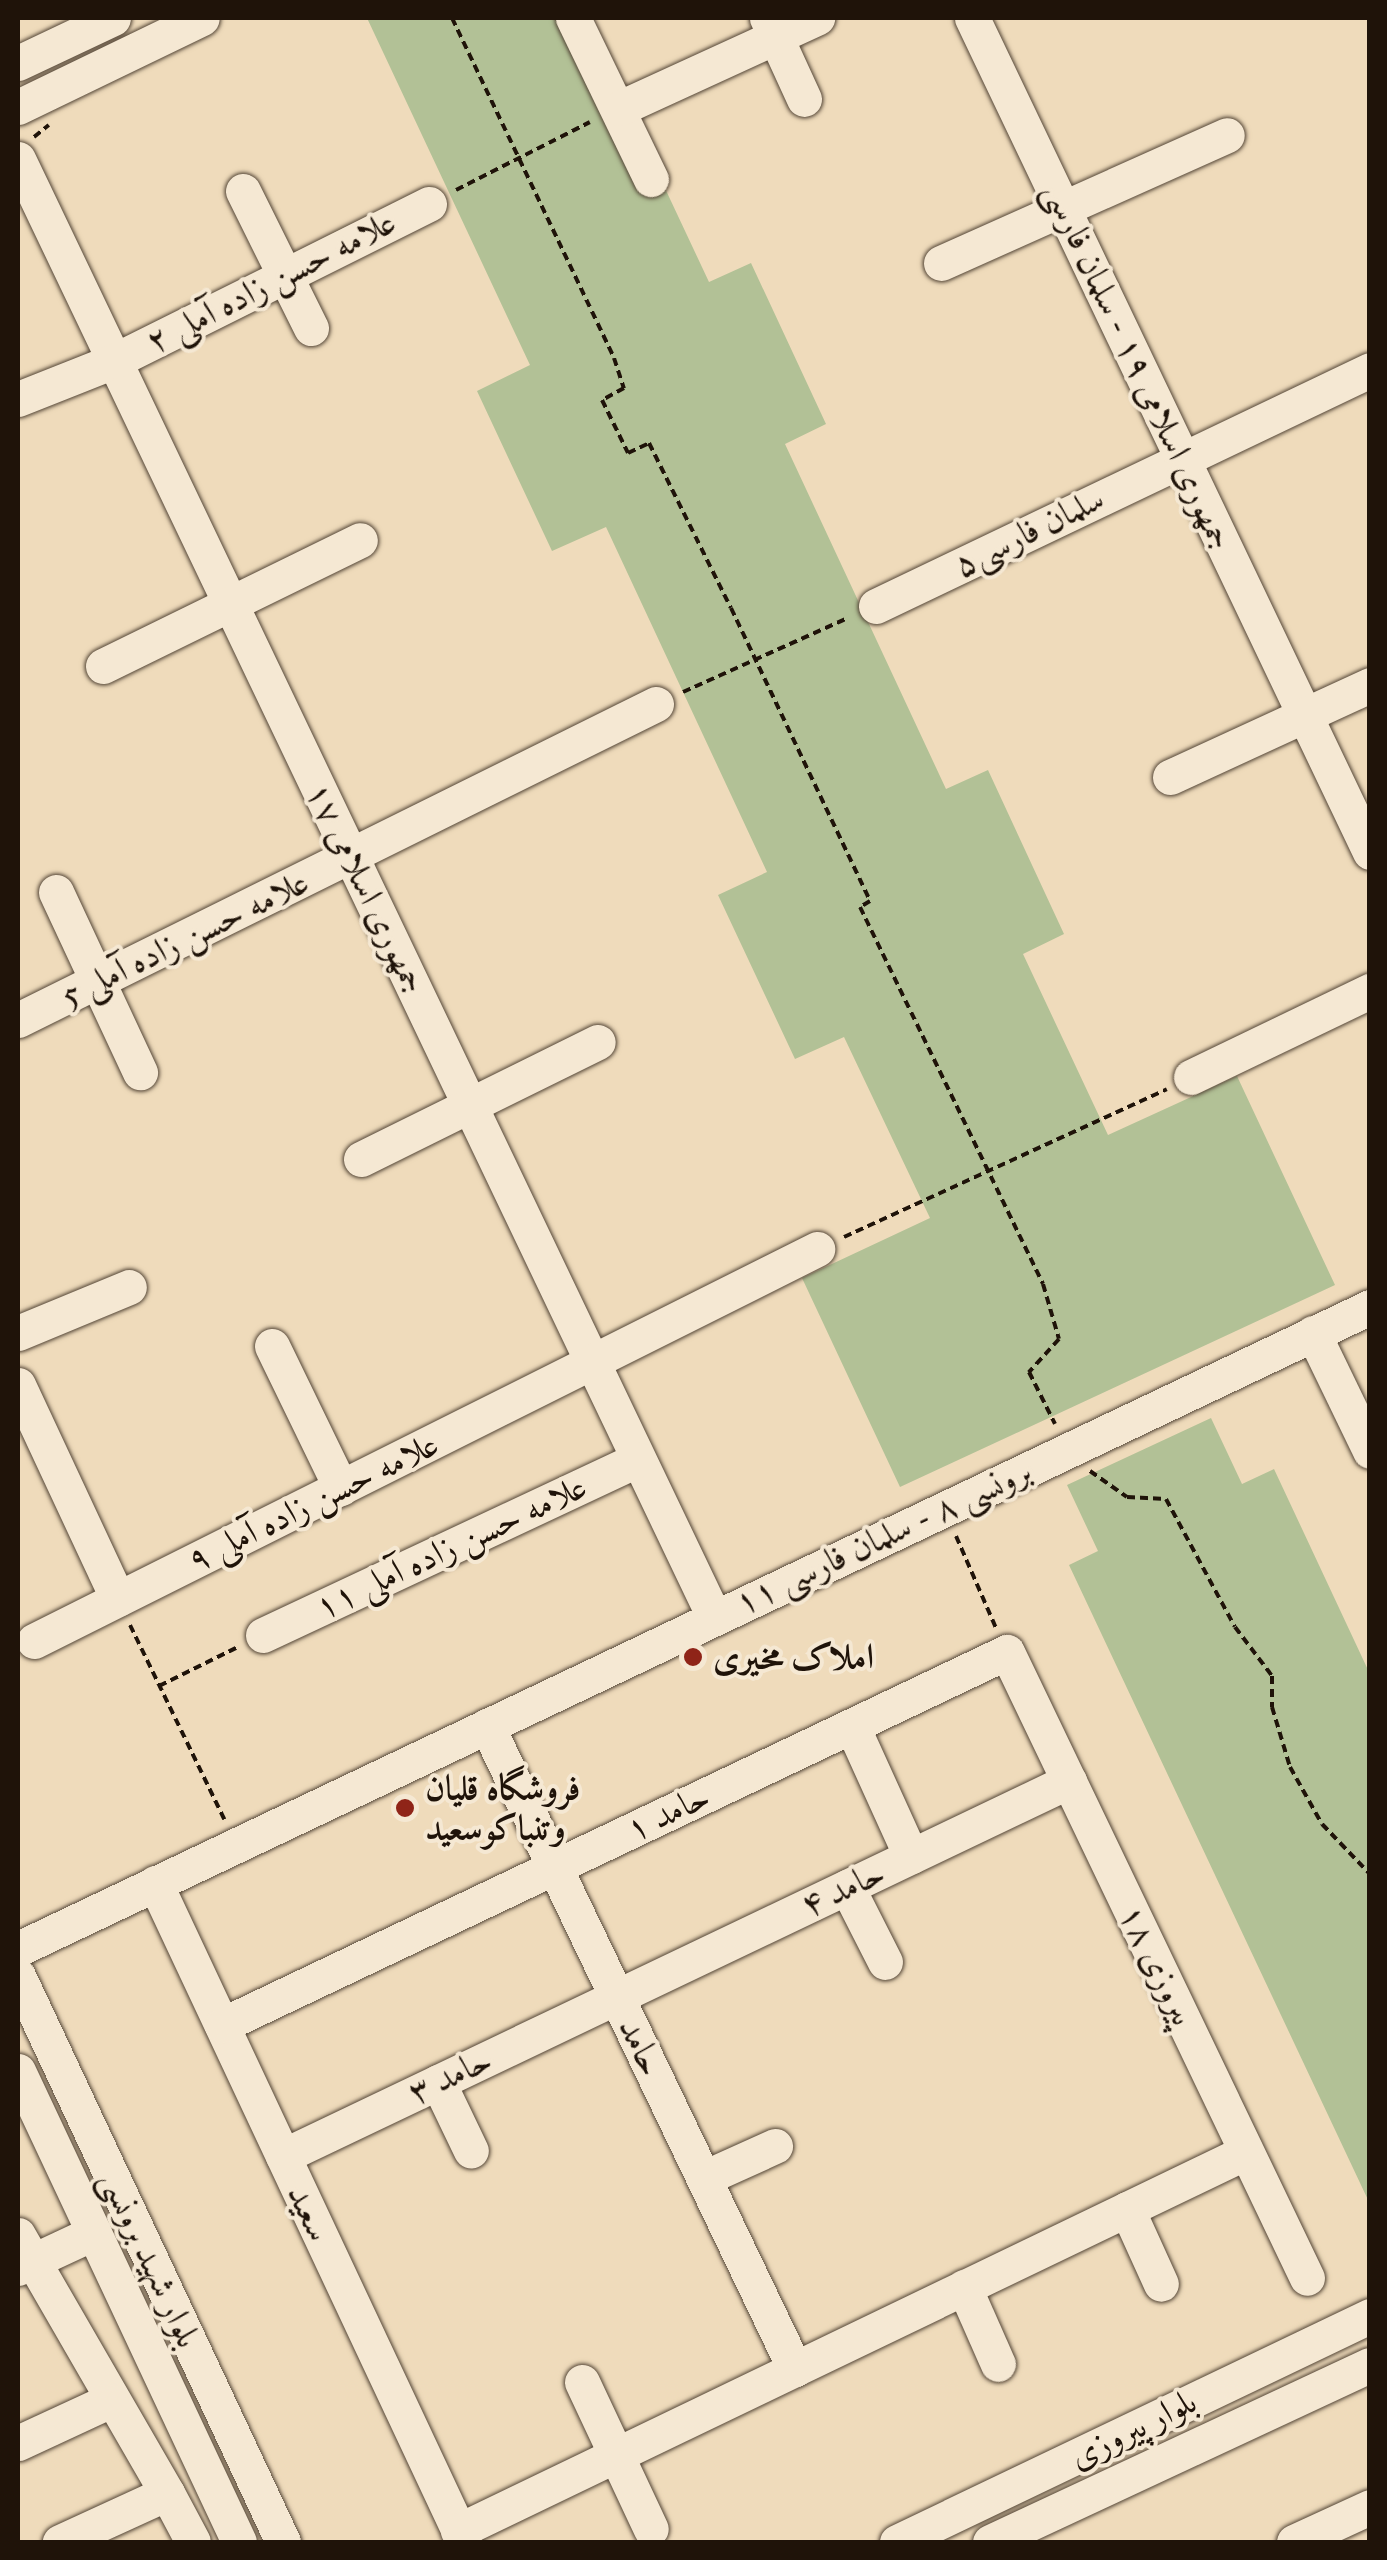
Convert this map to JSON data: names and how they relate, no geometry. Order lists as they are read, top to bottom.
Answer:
{
  "streets": {
    "street": [
      "علامه حسن زاده آملی ۲",
      "جمهوری اسلامی ۱۹ - سلمان فارسی",
      "سلمان فارسی۵",
      "جمهوری اسلامی ۱۷",
      "علامه حسن زاده آملی 5",
      "علامه حسن زاده آملی ۹",
      "برونسی ۸ - سلمان فارسی ۱۱",
      "علامه حسن زاده آملی ۱۱",
      "حامد ۱",
      "حامد ۴",
      "پیروزی ۱۸",
      "حامد",
      "حامد ۳",
      "سعید",
      "بلوار شهید برونسی",
      "بلوار پیروزی"
    ]
  },
  "crossings": [
    ["علامه حسن زاده آملی ۲", "جمهوری اسلامی ۱۷"],
    ["جمهوری اسلامی ۱۹ - سلمان فارسی", "سلمان فارسی۵"],
    ["جمهوری اسلامی ۱۷", "علامه حسن زاده آملی 5"],
    ["جمهوری اسلامی ۱۷", "علامه حسن زاده آملی ۹"],
    ["جمهوری اسلامی ۱۷", "برونسی ۸ - سلمان فارسی ۱۱"],
    ["جمهوری اسلامی ۱۷", "علامه حسن زاده آملی ۱۱"],
    ["برونسی ۸ - سلمان فارسی ۱۱", "حامد"],
    ["برونسی ۸ - سلمان فارسی ۱۱", "سعید"],
    ["حامد ۱", "پیروزی ۱۸"],
    ["حامد ۱", "حامد"],
    ["حامد ۱", "سعید"],
    ["حامد ۴", "پیروزی ۱۸"],
    ["حامد ۴", "حامد"],
    ["حامد ۴", "حامد ۳"],
    ["حامد", "حامد ۳"],
    ["حامد ۳", "سعید"]
  ],
  "places": ["املاک مخیری", "فروشگاه قلیان وتنباکوسعید"]
}
